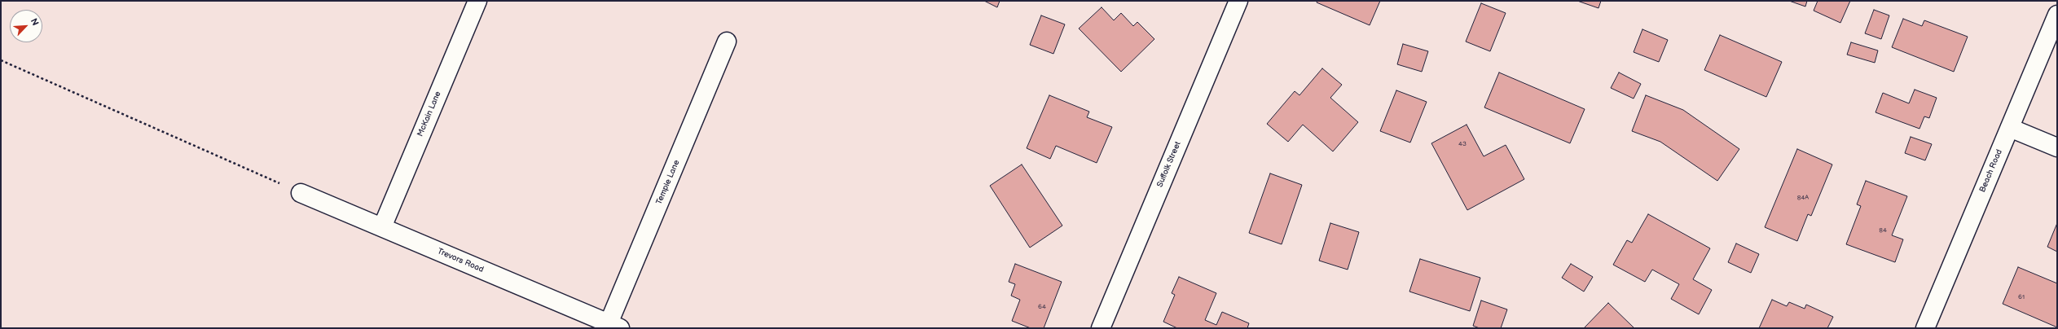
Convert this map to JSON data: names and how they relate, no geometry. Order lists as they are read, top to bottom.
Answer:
{
  "streets": {
    "street": [
      "McKain Lane",
      "Suffolk Street",
      "Beach Road",
      "Temple Lane",
      "Trevors Road"
    ]
  },
  "crossings": [
    ["McKain Lane", "Trevors Road"],
    ["Temple Lane", "Trevors Road"]
  ],
  "house_numbers": [
    "43",
    "84A",
    "84",
    "61",
    "64"
  ],
  "north": "top right"
}
